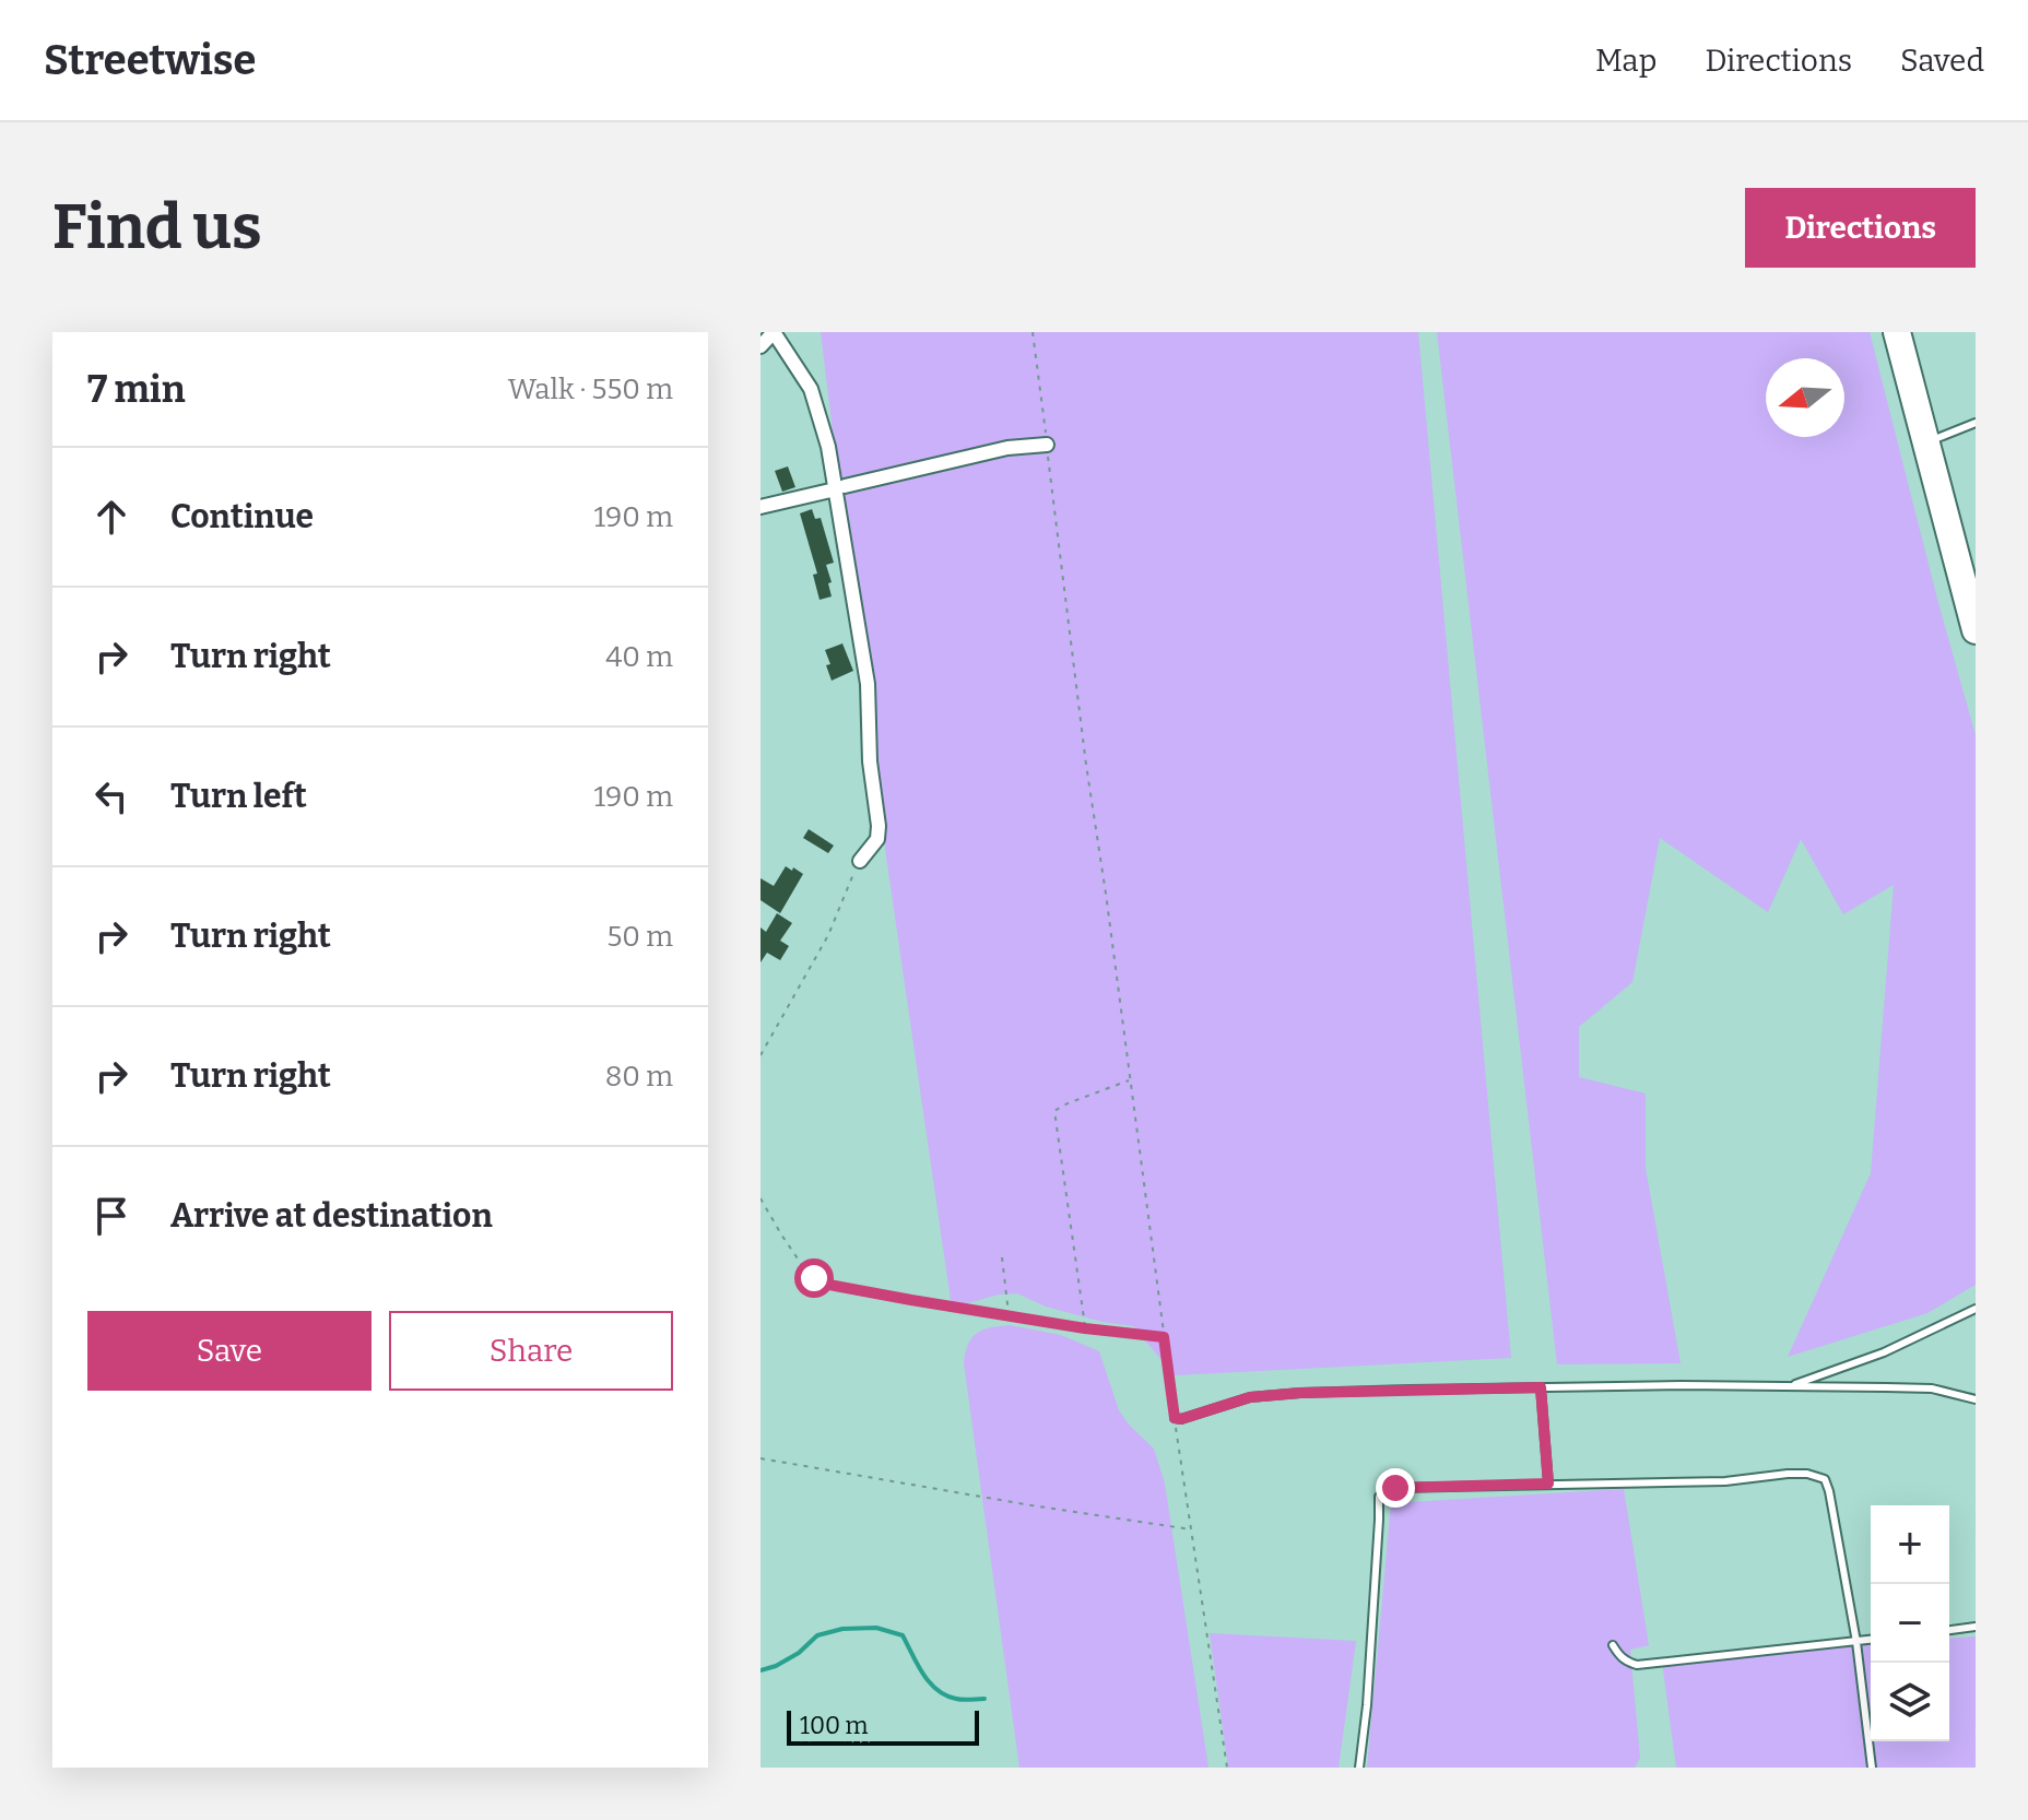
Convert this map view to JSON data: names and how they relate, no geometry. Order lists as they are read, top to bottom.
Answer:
{
  "scale_bar": "100 m",
  "north": "left",
  "page": {
    "header": "Streetwise",
    "nav": ["Map", "Directions", "Saved"],
    "buttons": [
      "Directions",
      ["Save", "Share"]
    ],
    "title": "Find us",
    "heading": ["7 min", "Walk · 550 m"],
    "list": [
      ["Continue", "190 m"],
      ["Turn right", "40 m"],
      ["Turn left", "190 m"],
      ["Turn right", "50 m"],
      ["Turn right", "80 m"],
      "Arrive at destination"
    ],
    "map_buttons": ["+", "−"],
    "scale": "100 m"
  }
}
